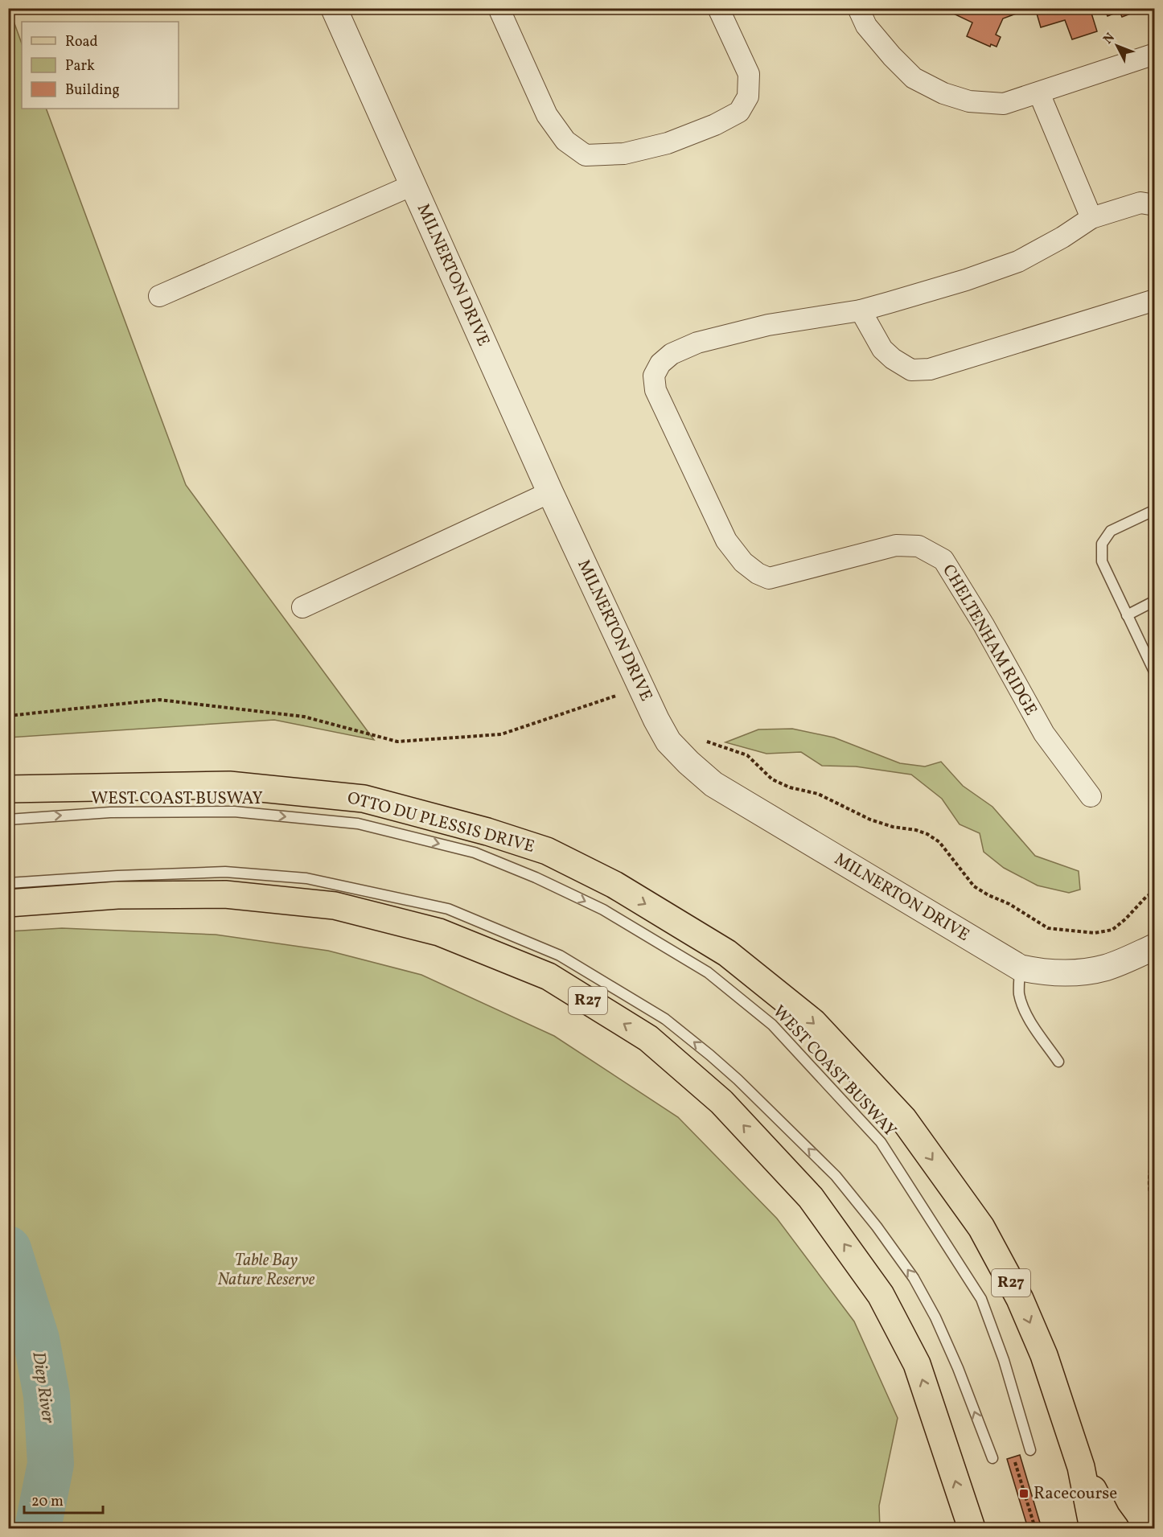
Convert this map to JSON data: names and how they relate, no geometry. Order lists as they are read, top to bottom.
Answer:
{
  "streets": {
    "main road": ["OTTO DU PLESSIS DRIVE", "R27"],
    "street": ["MILNERTON DRIVE", "CHELTENHAM RIDGE"],
    "lane": ["WEST COAST BUSWAY"]
  },
  "water": ["Diep River"],
  "parks": ["Table Bay Nature Reserve"],
  "places": {
    "transit": ["Racecourse"]
  },
  "legend": ["Road", "Park", "Building"],
  "scale_bar": "20 m",
  "north": "top left"
}
